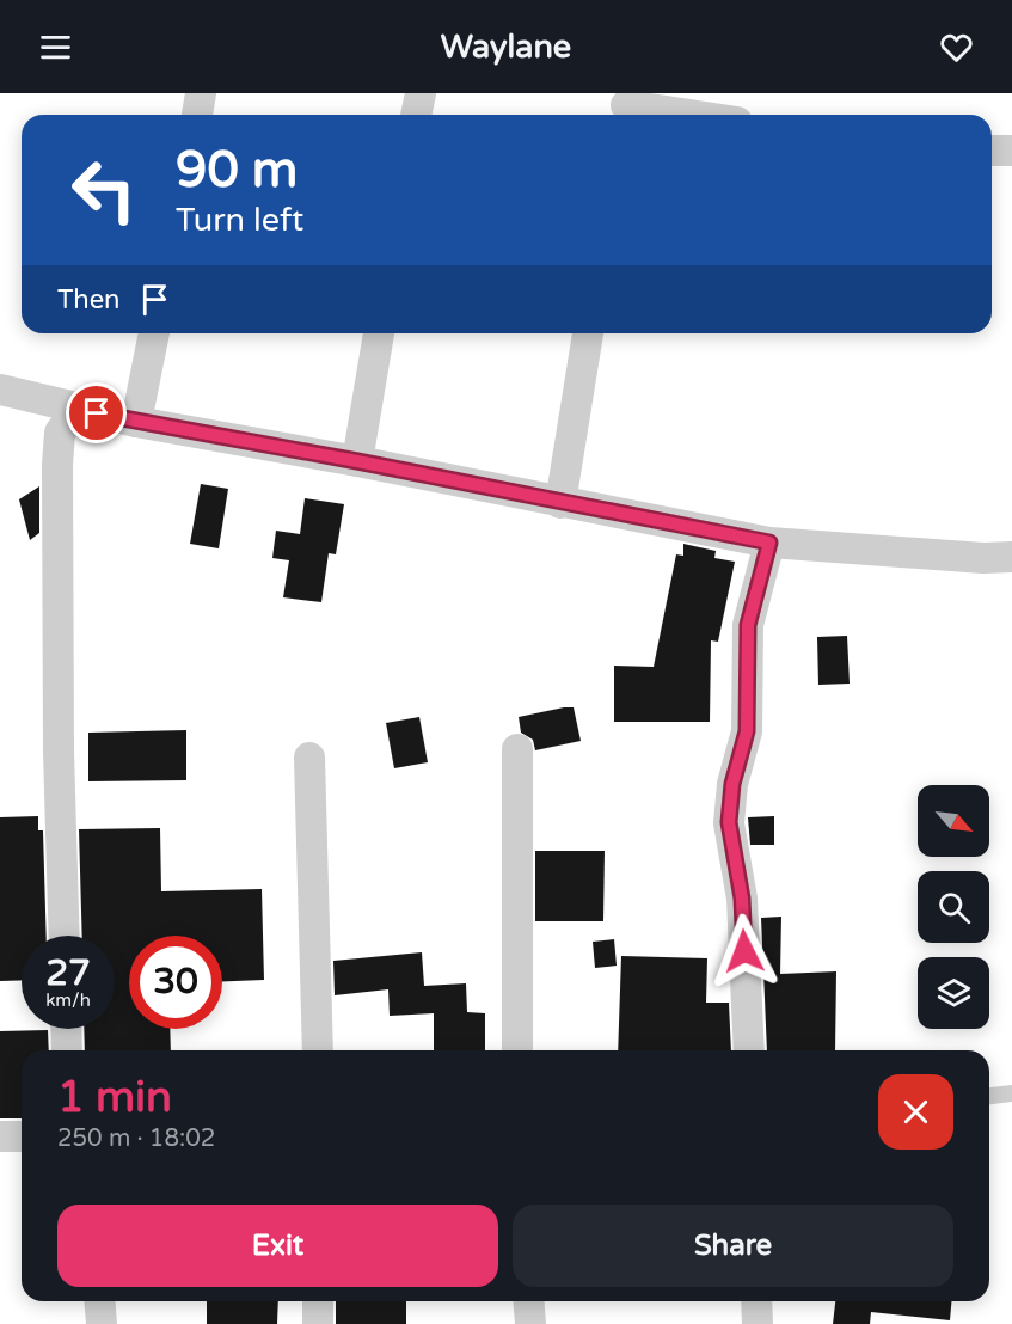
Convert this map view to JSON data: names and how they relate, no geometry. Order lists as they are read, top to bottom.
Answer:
{
  "north": "bottom right",
  "page": {
    "header": "Waylane",
    "turn": ["90 m", "Turn left"],
    "then": "Then",
    "speed": "27 km/h",
    "limit": "30",
    "heading": ["1 min", "250 m · 18:02"],
    "buttons": ["Exit", "Share"]
  }
}
